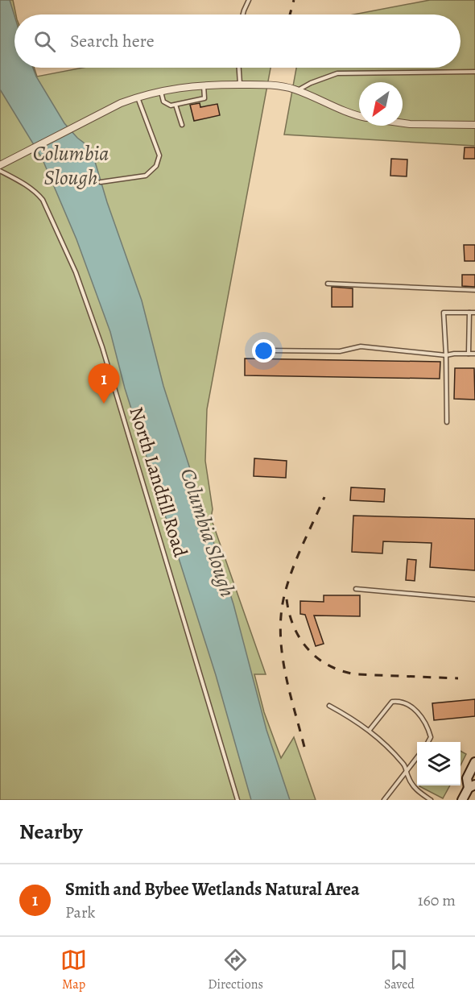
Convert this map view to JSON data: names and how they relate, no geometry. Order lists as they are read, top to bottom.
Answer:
{
  "streets": {
    "lane": ["North Landfill Road"]
  },
  "water": ["Columbia Slough"],
  "north": "bottom left",
  "page": {
    "search": "Search here",
    "pins": "1",
    "heading": "Nearby",
    "list": [
      {
        "mark": "1",
        "name": "Smith and Bybee Wetlands Natural Area",
        "note": "Park",
        "value": "160 m"
      }
    ],
    "nav": ["Map", "Directions", "Saved"]
  }
}
